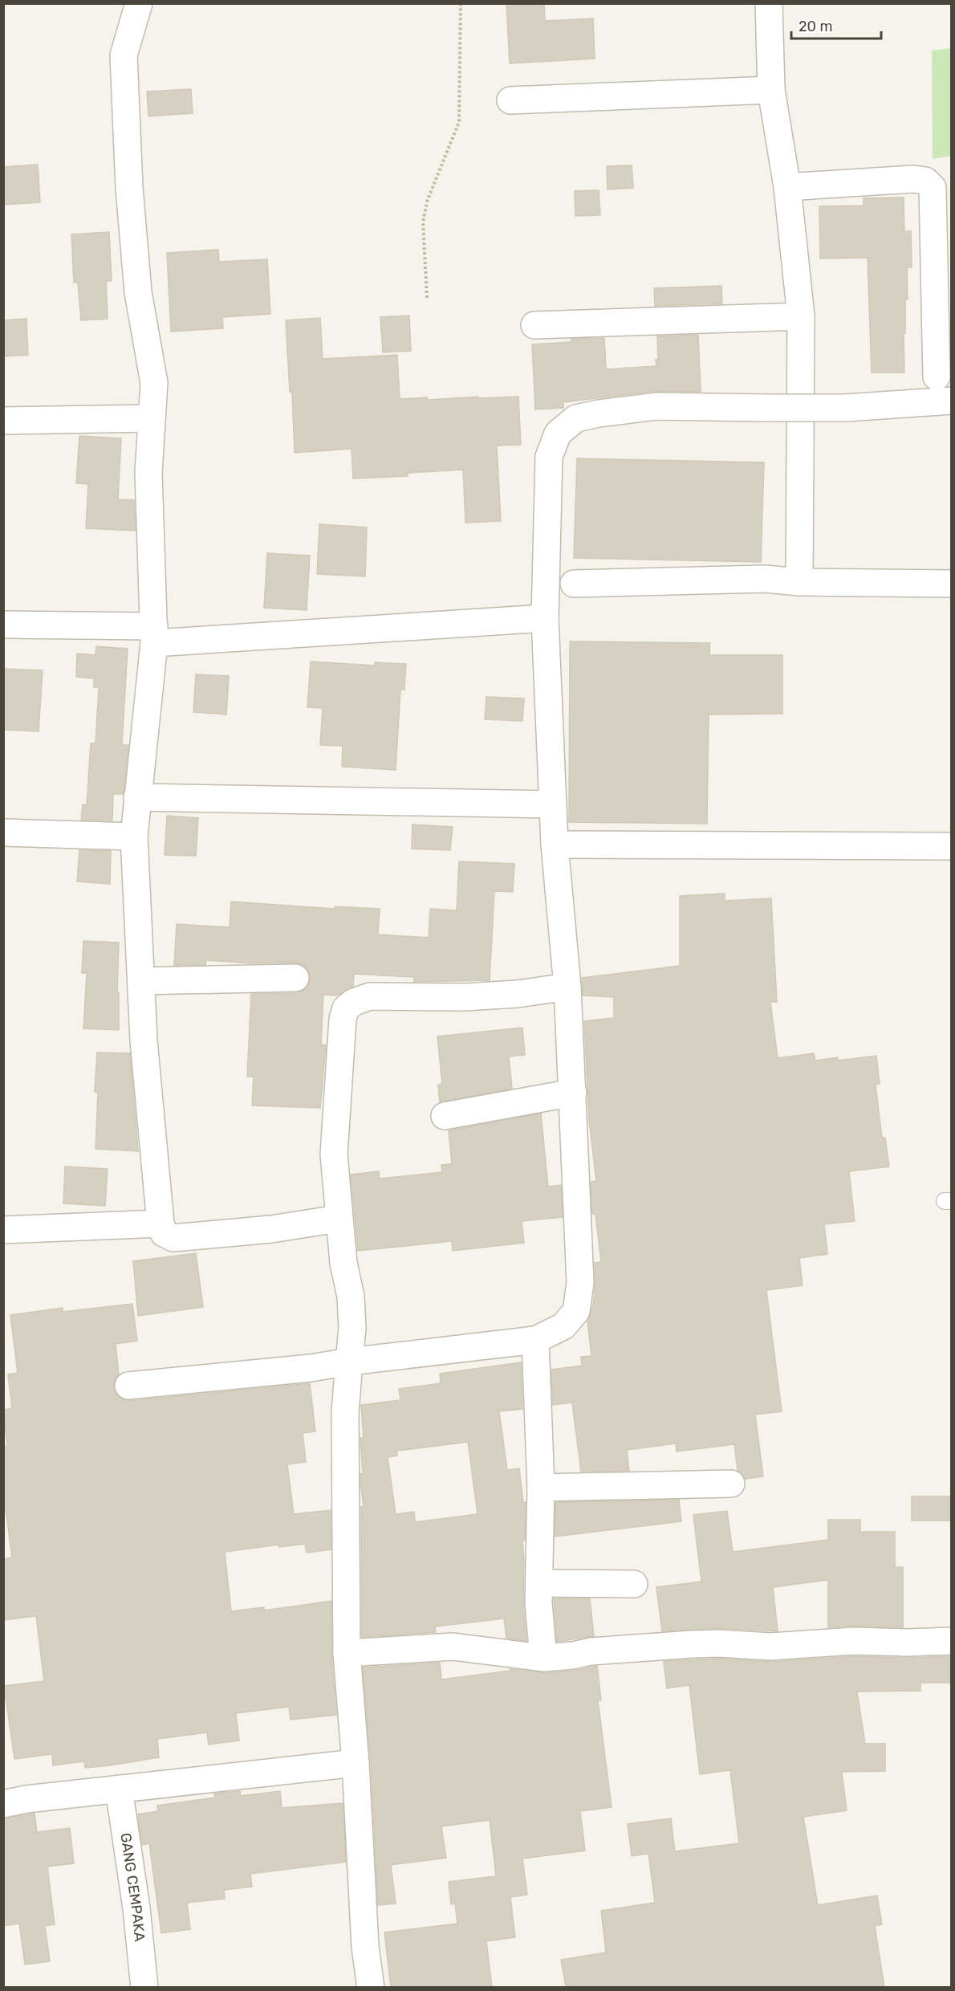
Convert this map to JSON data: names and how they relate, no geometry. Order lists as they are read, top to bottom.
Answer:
{
  "streets": {
    "street": ["GANG CEMPAKA"]
  },
  "scale_bar": "20 m"
}
